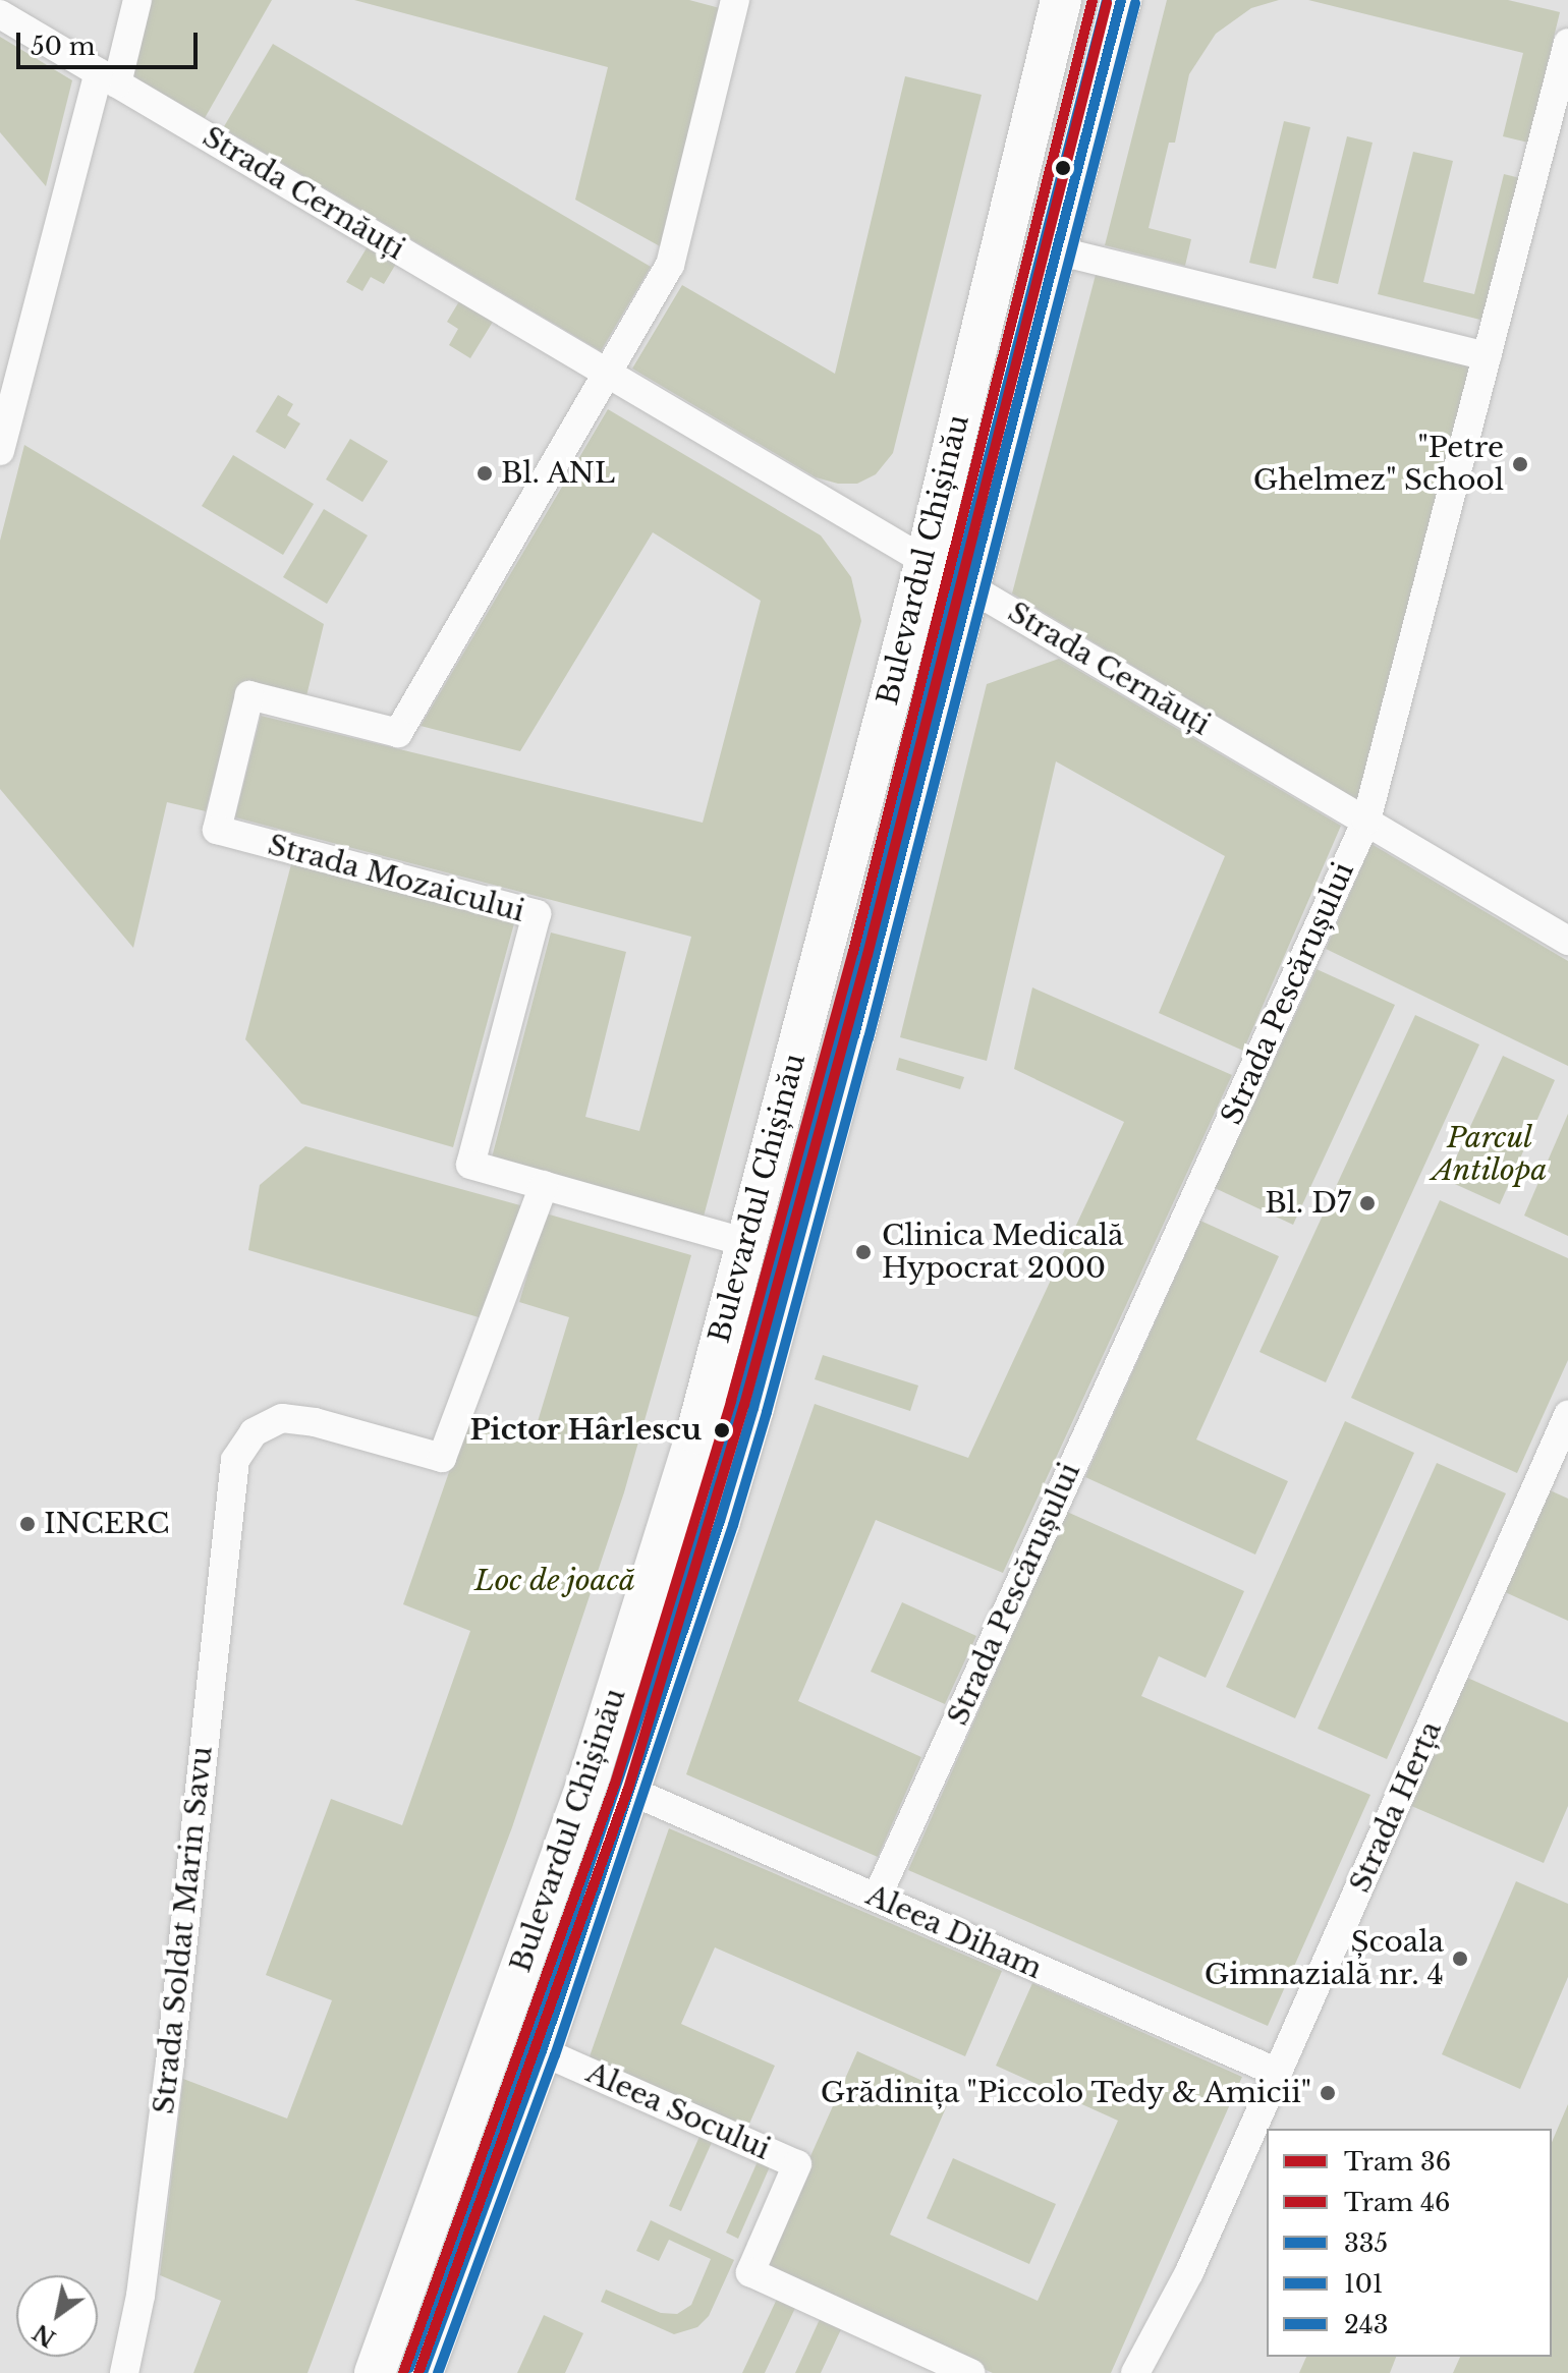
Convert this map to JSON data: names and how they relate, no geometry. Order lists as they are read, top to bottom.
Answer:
{
  "streets": {
    "main road": ["Bulevardul Chișinău"],
    "street": [
      "Strada Cernăuți",
      "Strada Mozaicului",
      "Strada Pescărușului",
      "Strada Herța",
      "Strada Soldat Marin Savu",
      "Aleea Diham",
      "Aleea Socului"
    ]
  },
  "crossings": [
    ["Strada Cernăuți", "Bulevardul Chișinău"],
    ["Strada Cernăuți", "Strada Mozaicului"],
    ["Strada Cernăuți", "Strada Pescărușului"],
    ["Bulevardul Chișinău", "Aleea Diham"],
    ["Bulevardul Chișinău", "Aleea Socului"],
    ["Strada Mozaicului", "Strada Soldat Marin Savu"],
    ["Strada Pescărușului", "Aleea Diham"],
    ["Strada Herța", "Aleea Diham"]
  ],
  "parks": ["Parcul Antilopa", "Loc de joacă"],
  "places": [
    "\"Petre Ghelmez\" School",
    "Bl. ANL",
    "Bl. D7",
    "Clinica Medicală Hypocrat 2000",
    "Pictor Hârlescu",
    "INCERC",
    "Școala Gimnazială nr. 4",
    "Grădinița \"Piccolo Tedy & Amicii\""
  ],
  "lines": [
    "tram line 36",
    "transit line 335",
    "transit line 243",
    "tram line 46",
    "transit line 101"
  ],
  "legend": [
    "Tram 36",
    "Tram 46",
    "335",
    "101",
    "243"
  ],
  "scale_bar": "50 m",
  "north": "bottom left"
}
